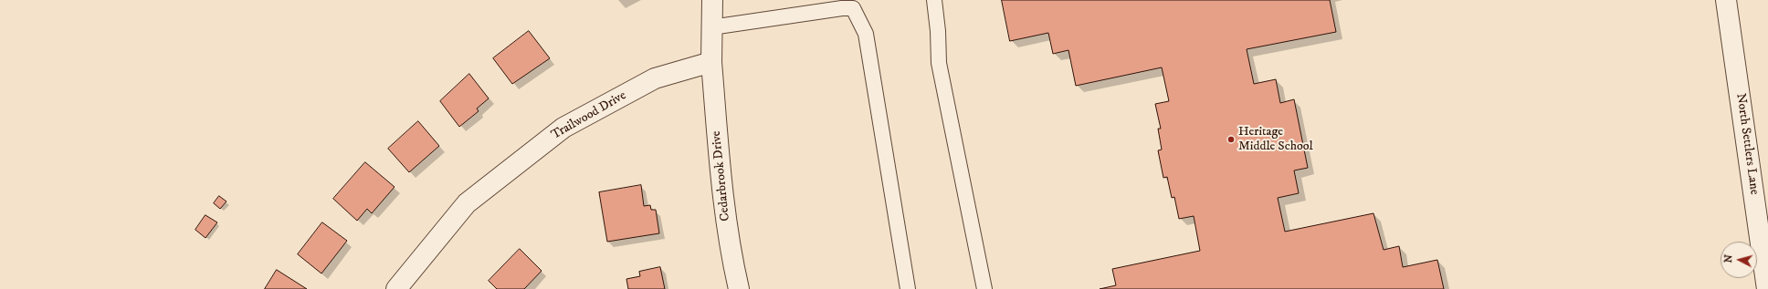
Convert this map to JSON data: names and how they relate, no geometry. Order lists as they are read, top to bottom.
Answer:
{
  "streets": {
    "street": ["Trailwood Drive", "North Settlers Lane", "Cedarbrook Drive"]
  },
  "crossings": [
    ["Trailwood Drive", "Cedarbrook Drive"]
  ],
  "places": ["Heritage Middle School"],
  "north": "left"
}
